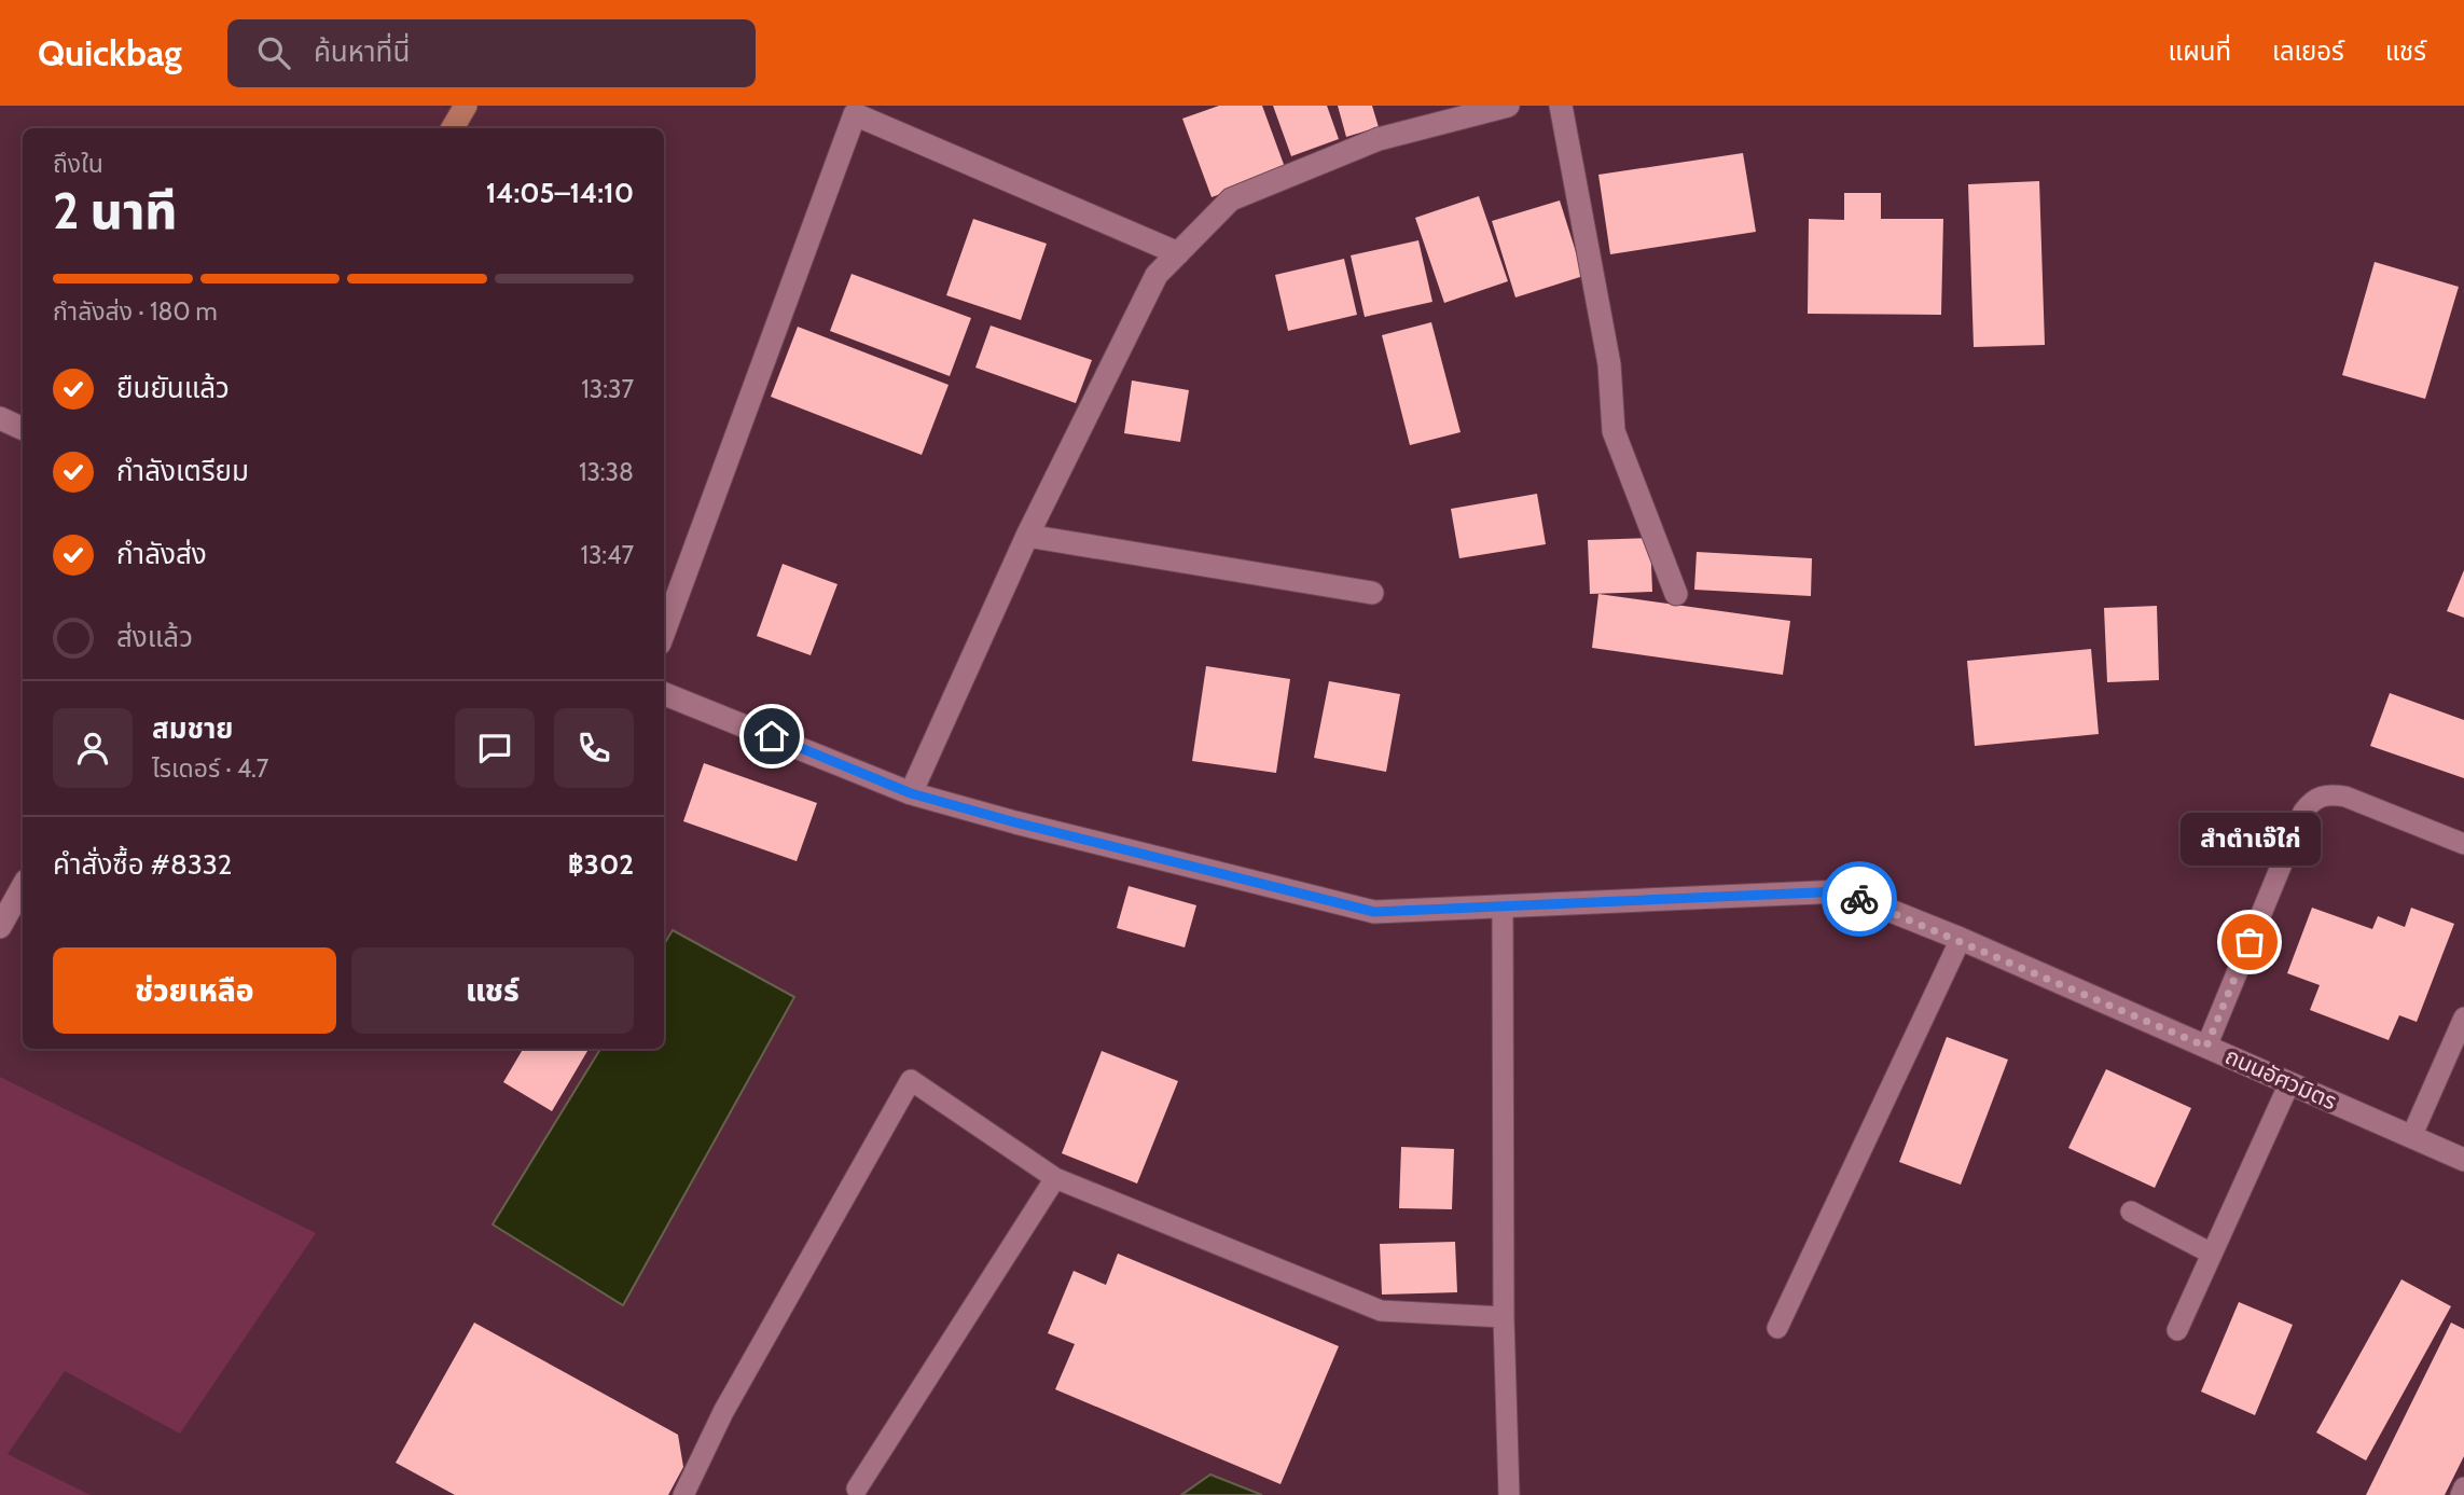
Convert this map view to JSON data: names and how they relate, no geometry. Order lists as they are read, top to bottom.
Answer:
{
  "streets": {
    "street": ["ถนนอัศวมิตร"]
  },
  "places": ["สำตำเจ๊ใก่"],
  "page": {
    "header": "Quickbag",
    "search": "ค้นหาที่นี่",
    "nav": ["แผนที่", "เลเยอร์", "แชร์"],
    "heading": ["2 นาที", "ถึงใน", "14:05–14:10"],
    "panel": [
      "สมชาย",
      "ไรเดอร์ · 4.7",
      "คำสั่งซื้อ #8332",
      "฿302"
    ],
    "bar": "กำลังส่ง · 180 m",
    "list": [
      ["ยืนยันแล้ว", "13:37"],
      ["กำลังเตรียม", "13:38"],
      ["กำลังส่ง", "13:47"],
      "ส่งแล้ว"
    ],
    "bubble": "สำตำเจ๊ใก่",
    "buttons": ["ช่วยเหลือ", "แชร์"]
  }
}
